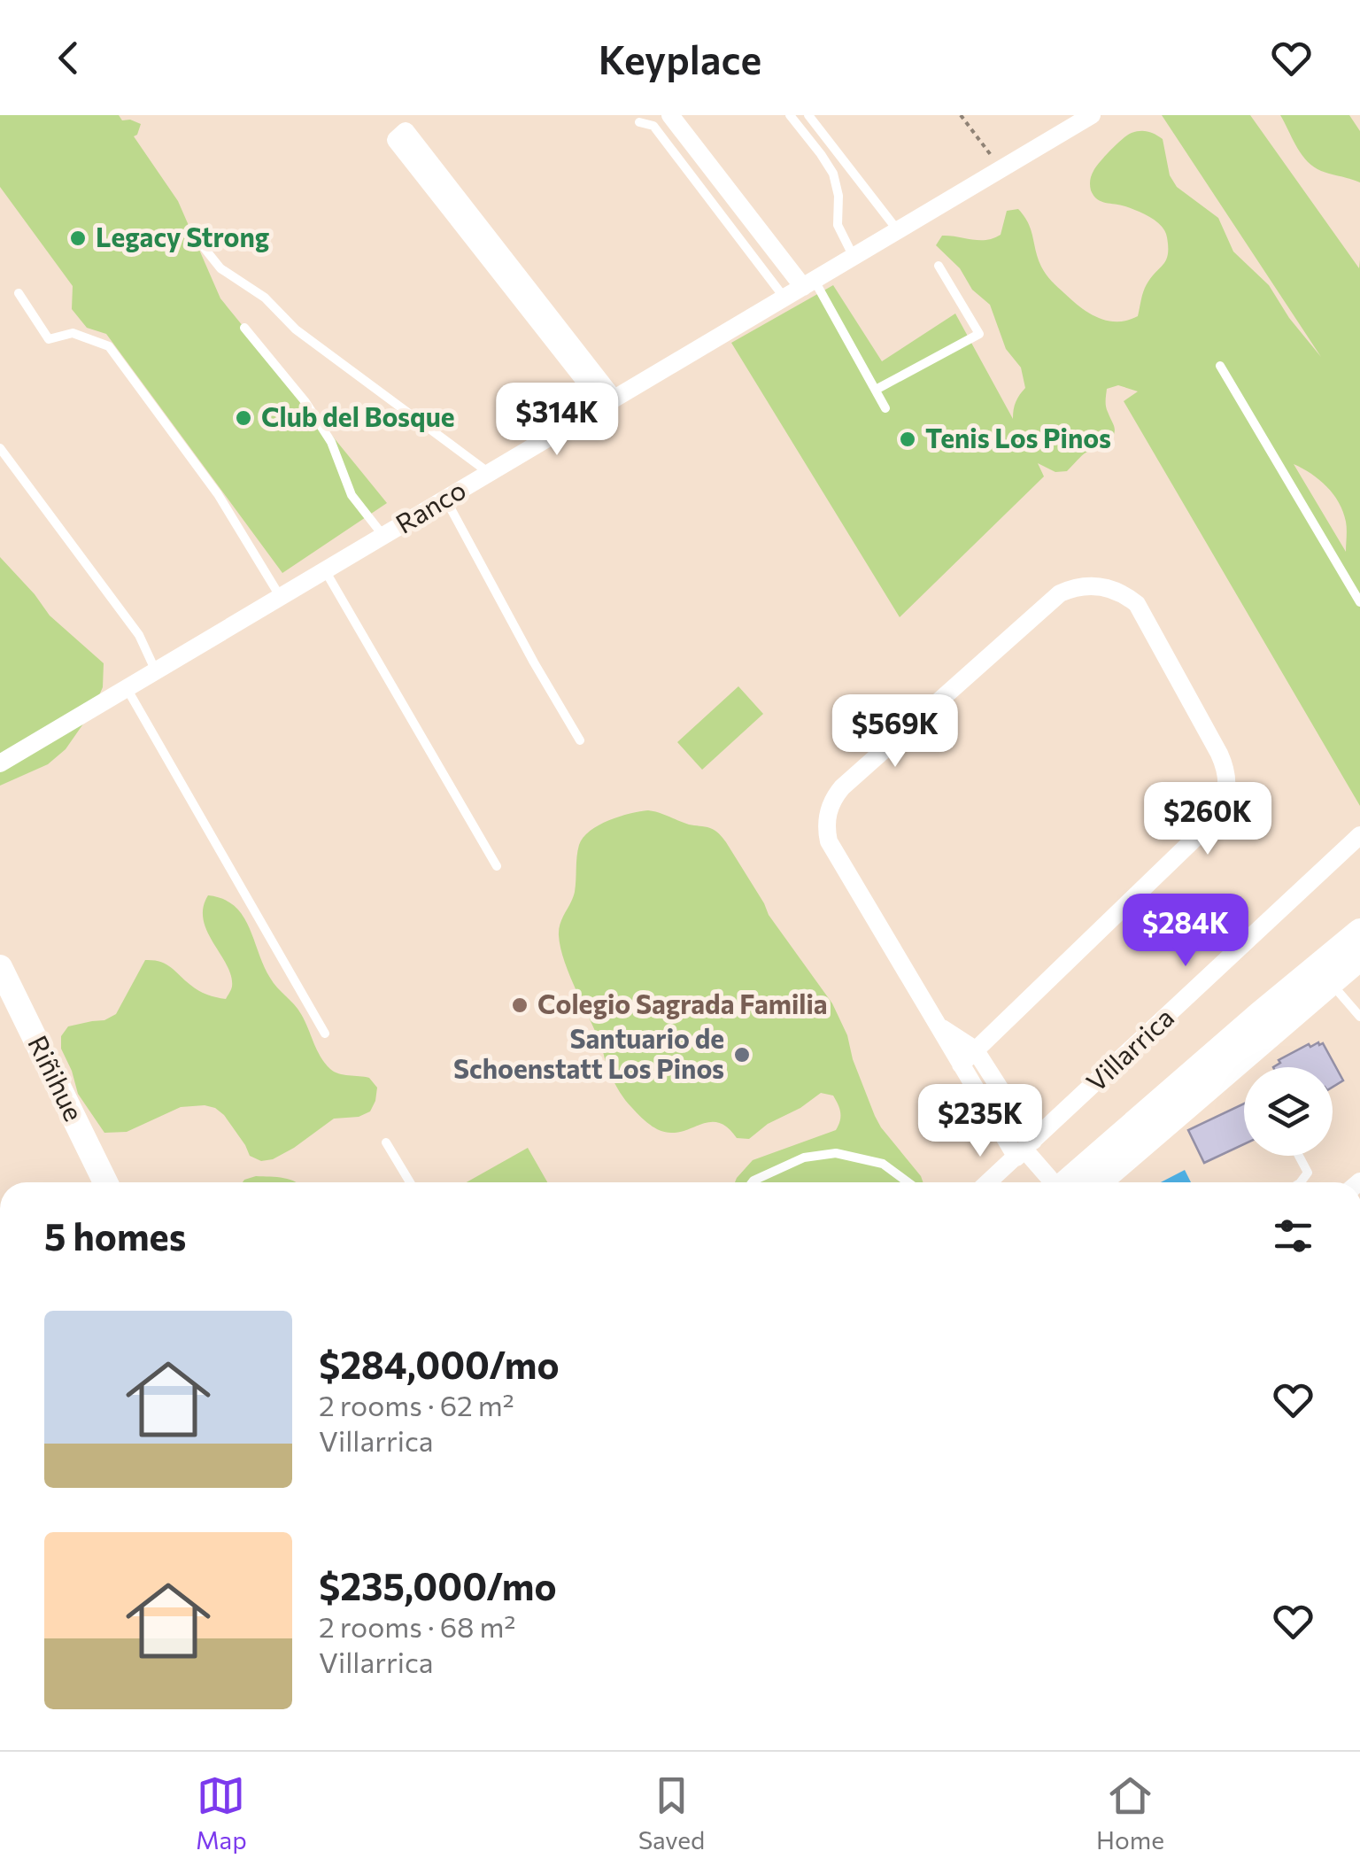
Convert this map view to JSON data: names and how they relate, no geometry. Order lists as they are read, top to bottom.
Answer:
{
  "streets": {
    "main road": ["Riñihue"],
    "street": ["Ranco", "Villarrica"]
  },
  "places": [
    "Legacy Strong",
    "Club del Bosque",
    "Tenis Los Pinos",
    "Colegio Sagrada Familia",
    "Santuario de Schoenstatt Los Pinos"
  ],
  "page": {
    "header": "Keyplace",
    "price": [
      "$314K",
      "$569K",
      "$260K",
      "$284K",
      "$235K"
    ],
    "heading": "5 homes",
    "list": [
      {
        "name": "$284,000/mo",
        "note": "2 rooms · 62 m² · Villarrica"
      },
      {
        "name": "$235,000/mo",
        "note": "2 rooms · 68 m² · Villarrica"
      }
    ],
    "tabs": ["Map", "Saved", "Home"]
  }
}
